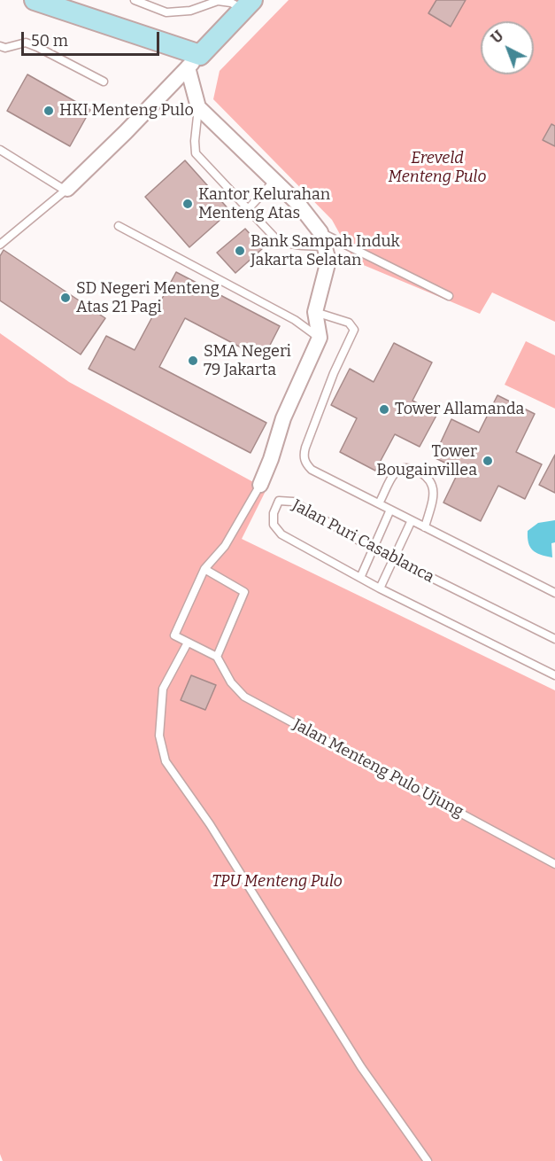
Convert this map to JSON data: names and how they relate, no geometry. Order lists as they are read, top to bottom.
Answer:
{
  "streets": {
    "lane": ["Jalan Puri Casablanca", "Jalan Menteng Pulo Ujung"]
  },
  "parks": ["Ereveld Menteng Pulo", "TPU Menteng Pulo"],
  "places": [
    "HKI Menteng Pulo",
    "Kantor Kelurahan Menteng Atas",
    "Bank Sampah Induk Jakarta Selatan",
    "SD Negeri Menteng Atas 21 Pagi",
    "SMA Negeri 79 Jakarta",
    "Tower Allamanda",
    "Tower Bougainvillea"
  ],
  "scale_bar": "50 m",
  "north": "top left"
}
